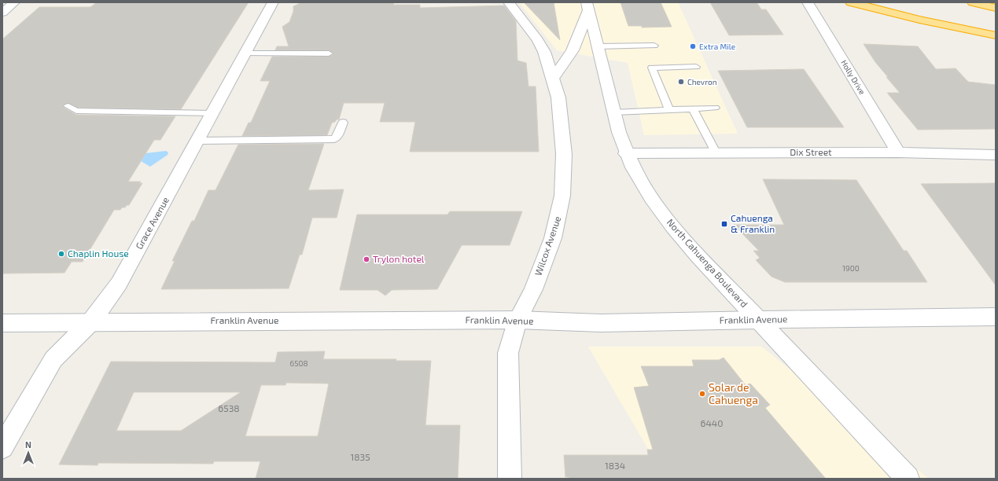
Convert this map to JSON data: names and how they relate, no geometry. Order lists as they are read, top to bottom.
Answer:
{
  "streets": {
    "street": [
      "Holly Drive",
      "Dix Street",
      "Grace Avenue",
      "Wilcox Avenue",
      "North Cahuenga Boulevard",
      "Franklin Avenue"
    ]
  },
  "crossings": [
    ["Holly Drive", "Dix Street"],
    ["Dix Street", "North Cahuenga Boulevard"],
    ["Grace Avenue", "Franklin Avenue"],
    ["Wilcox Avenue", "Franklin Avenue"],
    ["North Cahuenga Boulevard", "Franklin Avenue"]
  ],
  "places": {
    "other": [
      "Extra Mile",
      "Chevron",
      "Chaplin House",
      "Trylon hotel",
      "Solar de Cahuenga"
    ],
    "transit": ["Cahuenga & Franklin"]
  },
  "house_numbers": [
    "1900",
    "6508",
    "6538",
    "6440",
    "1835",
    "1834"
  ],
  "north": "top"
}
